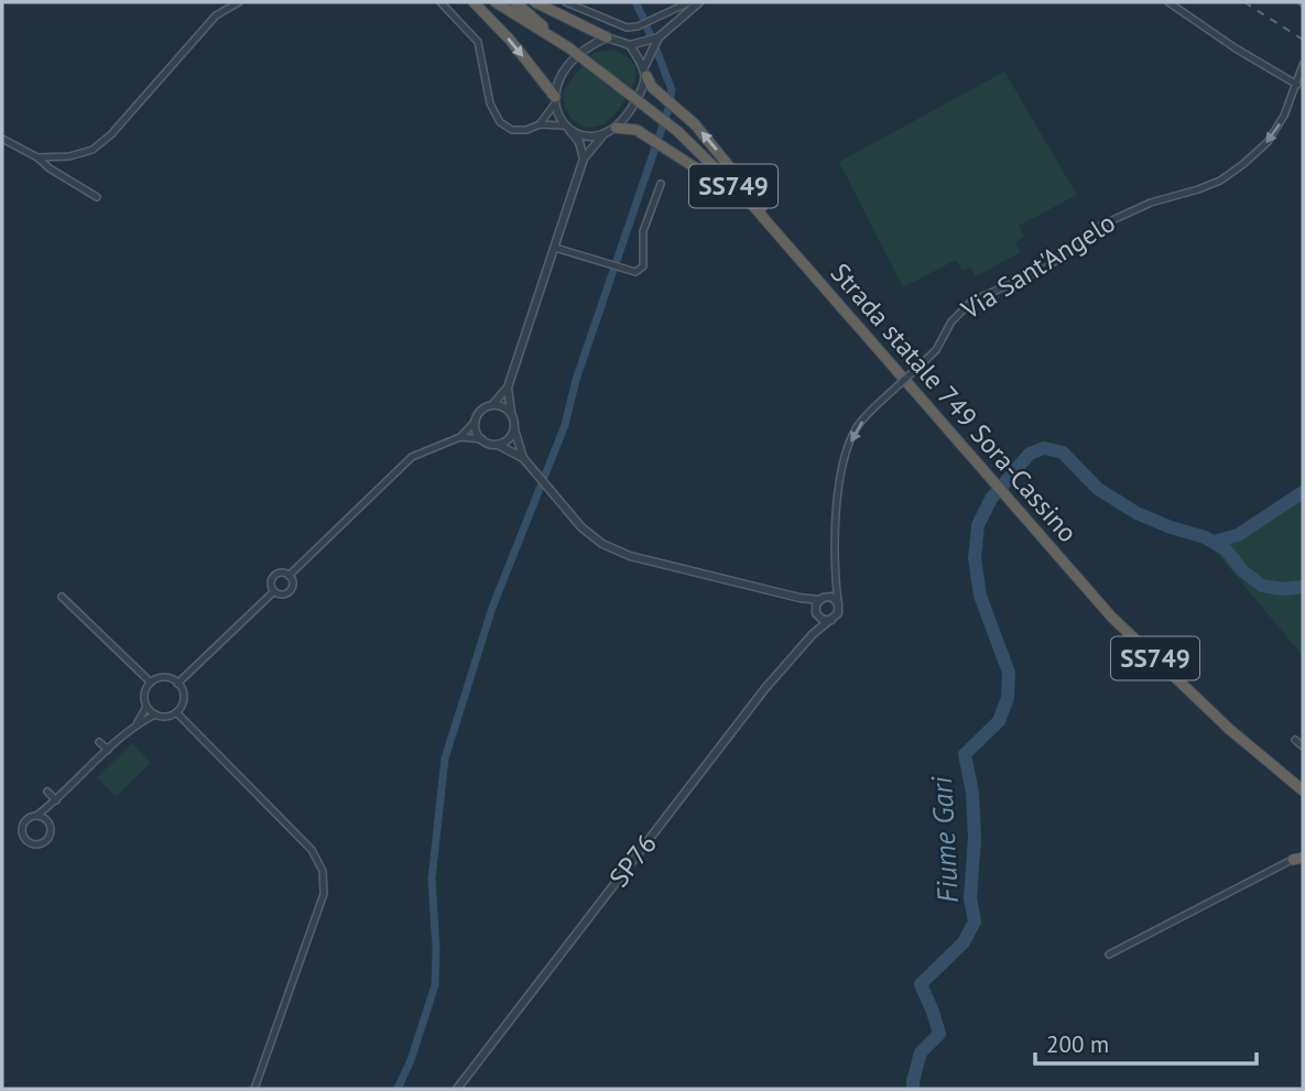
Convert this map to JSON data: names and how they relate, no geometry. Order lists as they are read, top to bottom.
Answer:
{
  "streets": {
    "highway": ["SS749", "Strada statale 749 Sora-Cassino"],
    "street": ["Via Sant'Angelo", "SP76"]
  },
  "crossings": [
    ["Via Sant'Angelo", "SP76"]
  ],
  "one_way": ["Via Sant'Angelo"],
  "water": ["Fiume Gari"],
  "scale_bar": "200 m"
}
